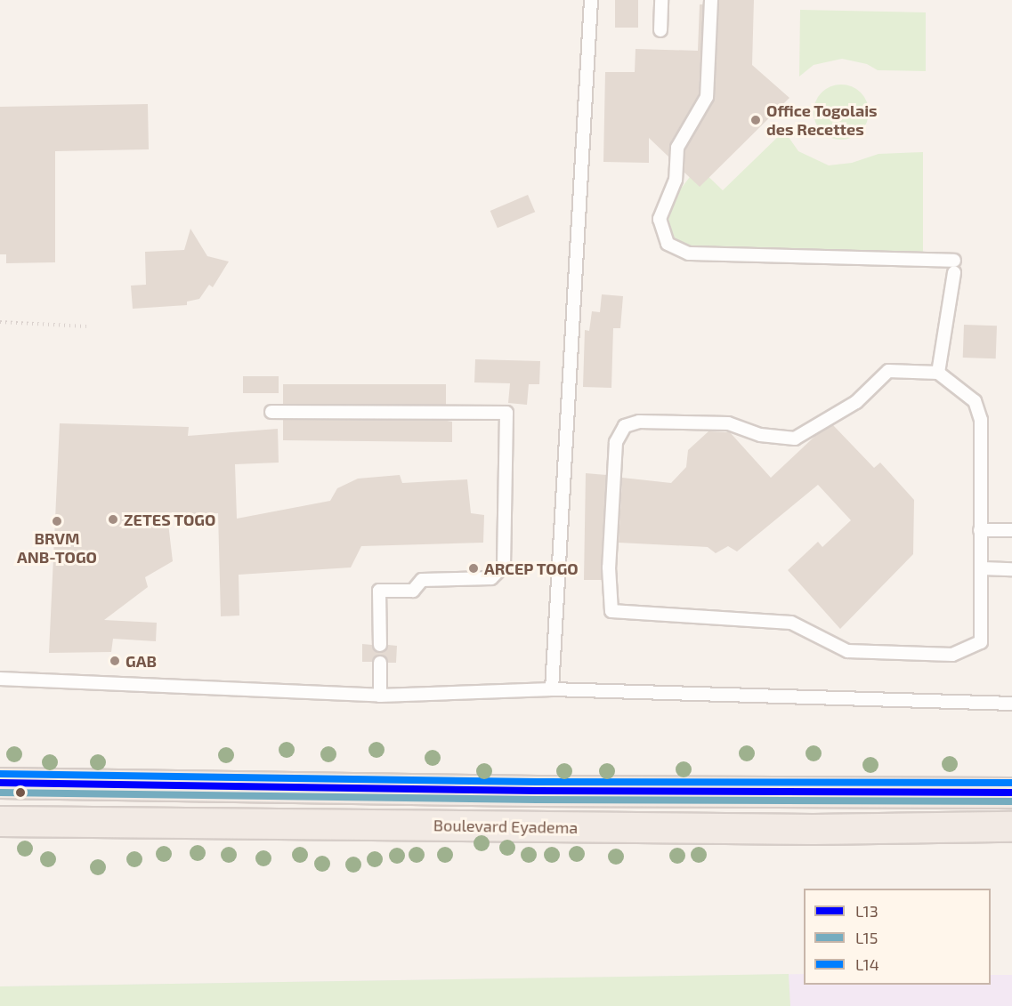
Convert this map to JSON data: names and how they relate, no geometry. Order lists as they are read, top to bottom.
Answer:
{
  "streets": {
    "highway": ["Boulevard Eyadema"]
  },
  "places": [
    "Office Togolais des Recettes",
    "ZETES TOGO",
    "BRVM ANB-TOGO",
    "ARCEP TOGO",
    "GAB"
  ],
  "lines": ["transit line L14", "transit line L13", "transit line L15"],
  "legend": ["L13", "L15", "L14"]
}
